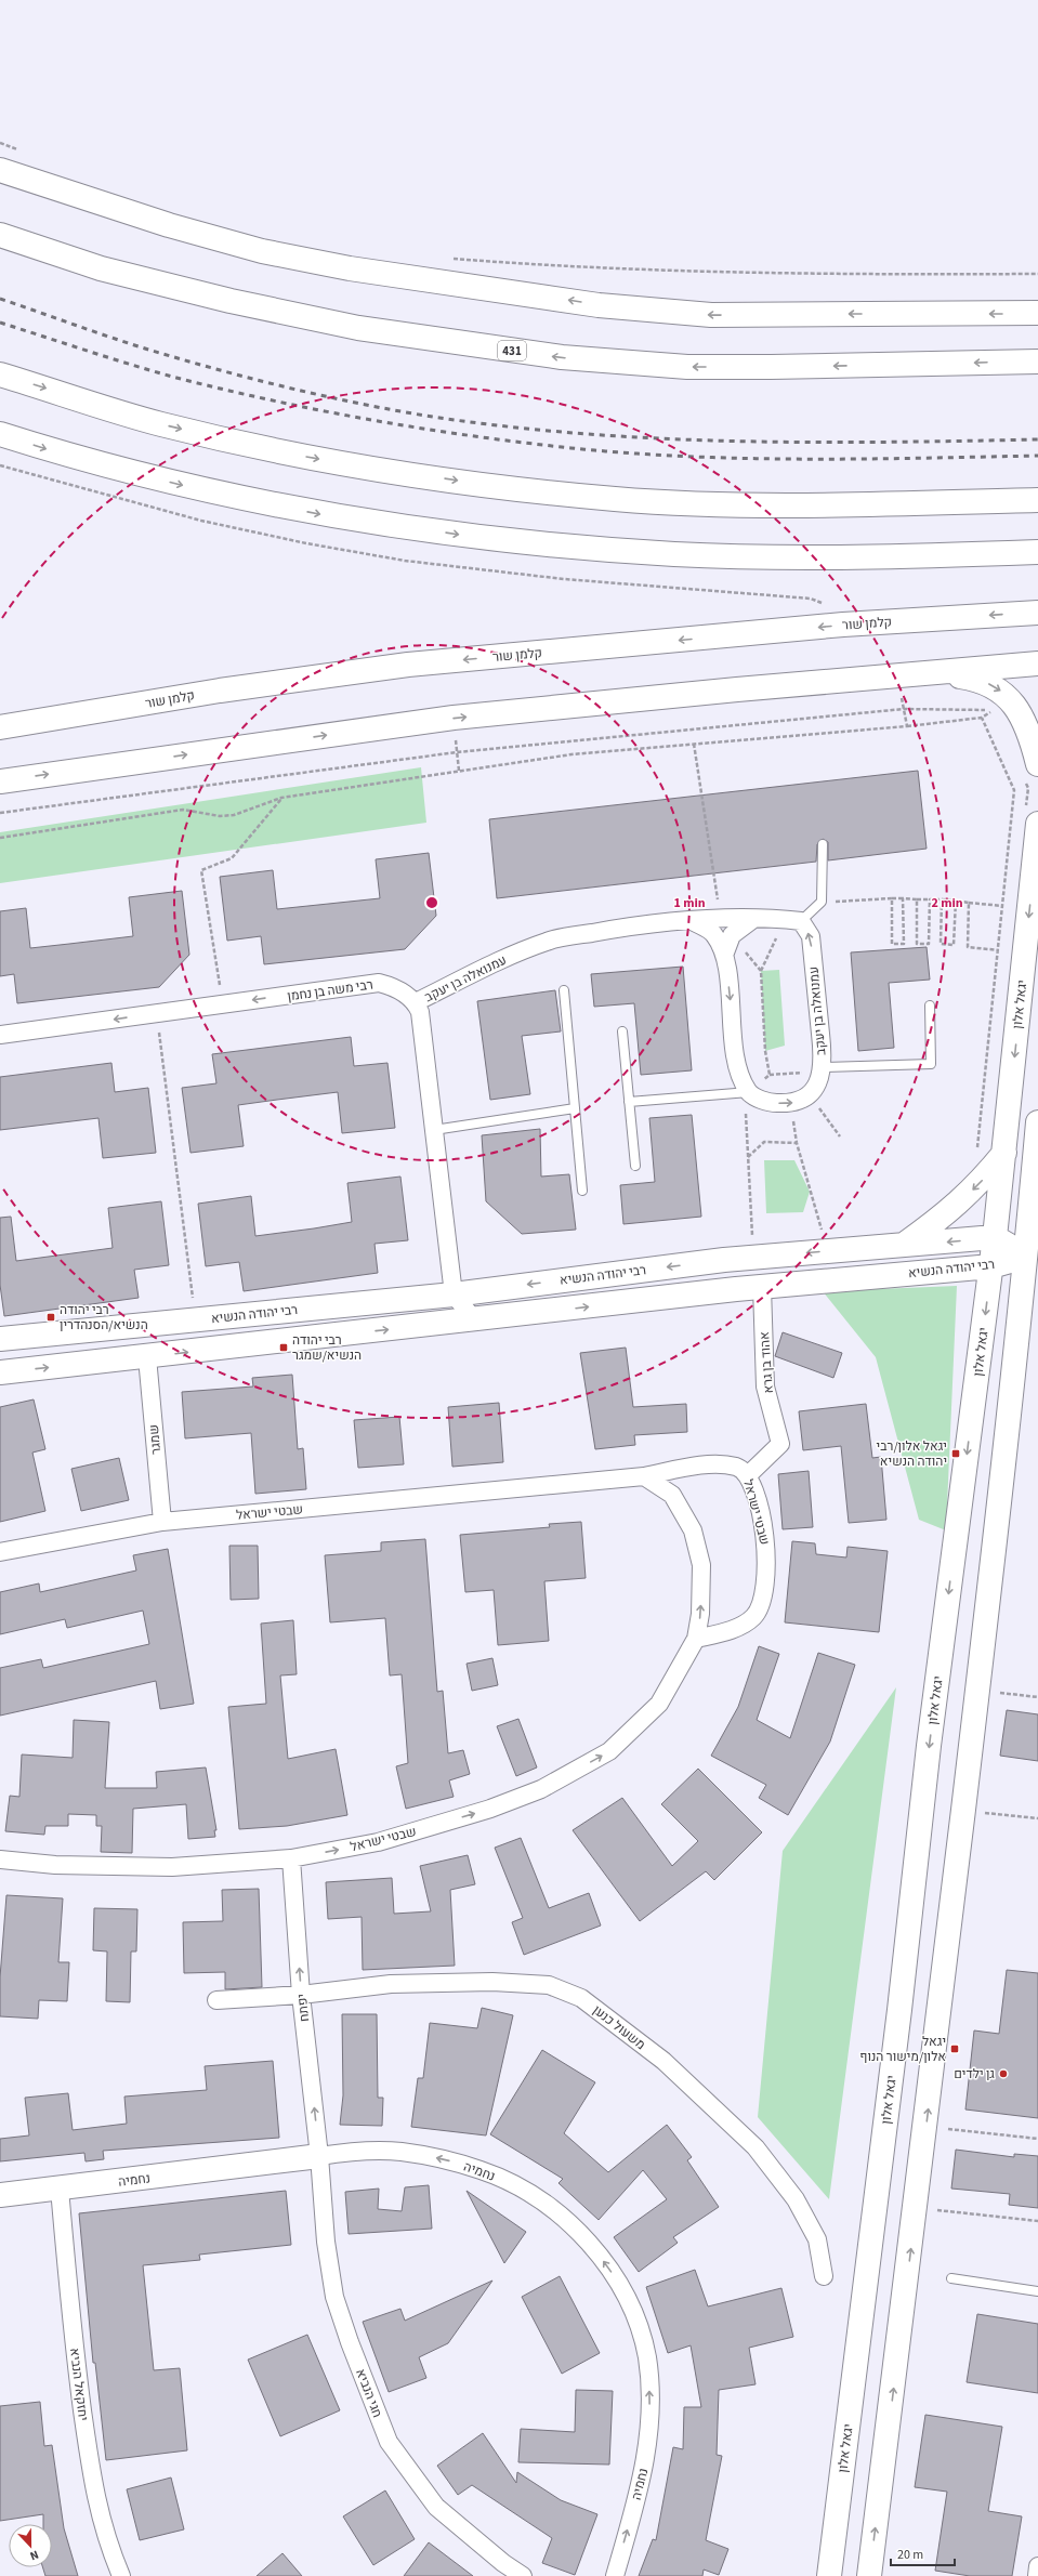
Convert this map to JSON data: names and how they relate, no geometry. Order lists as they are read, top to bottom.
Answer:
{
  "streets": {
    "main road": [
      "431",
      "קלמן שור",
      "יגאל אלון",
      "רבי יהודה הנשיא",
      "נחמיה"
    ],
    "street": [
      "עמנואלה בן יעקב",
      "רבי משה בן נחמן",
      "אהוד בן גרא",
      "שמגר",
      "שבטי ישראל",
      "יפתח",
      "משעול כנען",
      "יחזקאל הנביא",
      "חגי הנביא"
    ]
  },
  "crossings": [
    ["עמנואלה בן יעקב", "רבי משה בן נחמן"],
    ["יגאל אלון", "רבי יהודה הנשיא"],
    ["רבי יהודה הנשיא", "אהוד בן גרא"],
    ["רבי יהודה הנשיא", "שמגר"],
    ["אהוד בן גרא", "שבטי ישראל"],
    ["שמגר", "שבטי ישראל"],
    ["שבטי ישראל", "יפתח"],
    ["יפתח", "משעול כנען"],
    ["יפתח", "נחמיה"],
    ["יפתח", "חגי הנביא"],
    ["נחמיה", "יחזקאל הנביא"],
    ["נחמיה", "חגי הנביא"]
  ],
  "one_way": ["רבי משה בן נחמן", "יפתח"],
  "places": {
    "transit": [
      "רבי יהודה הנשיא/הסנהדרין",
      "רבי יהודה הנשיא/שמגר",
      "יגאל אלון/רבי יהודה הנשיא",
      "יגאל אלון/מישור הנוף"
    ],
    "other": ["גן ילדים"]
  },
  "scale_bar": "20 m",
  "north": "bottom",
  "rings": ["1 min", "2 min"]
}
